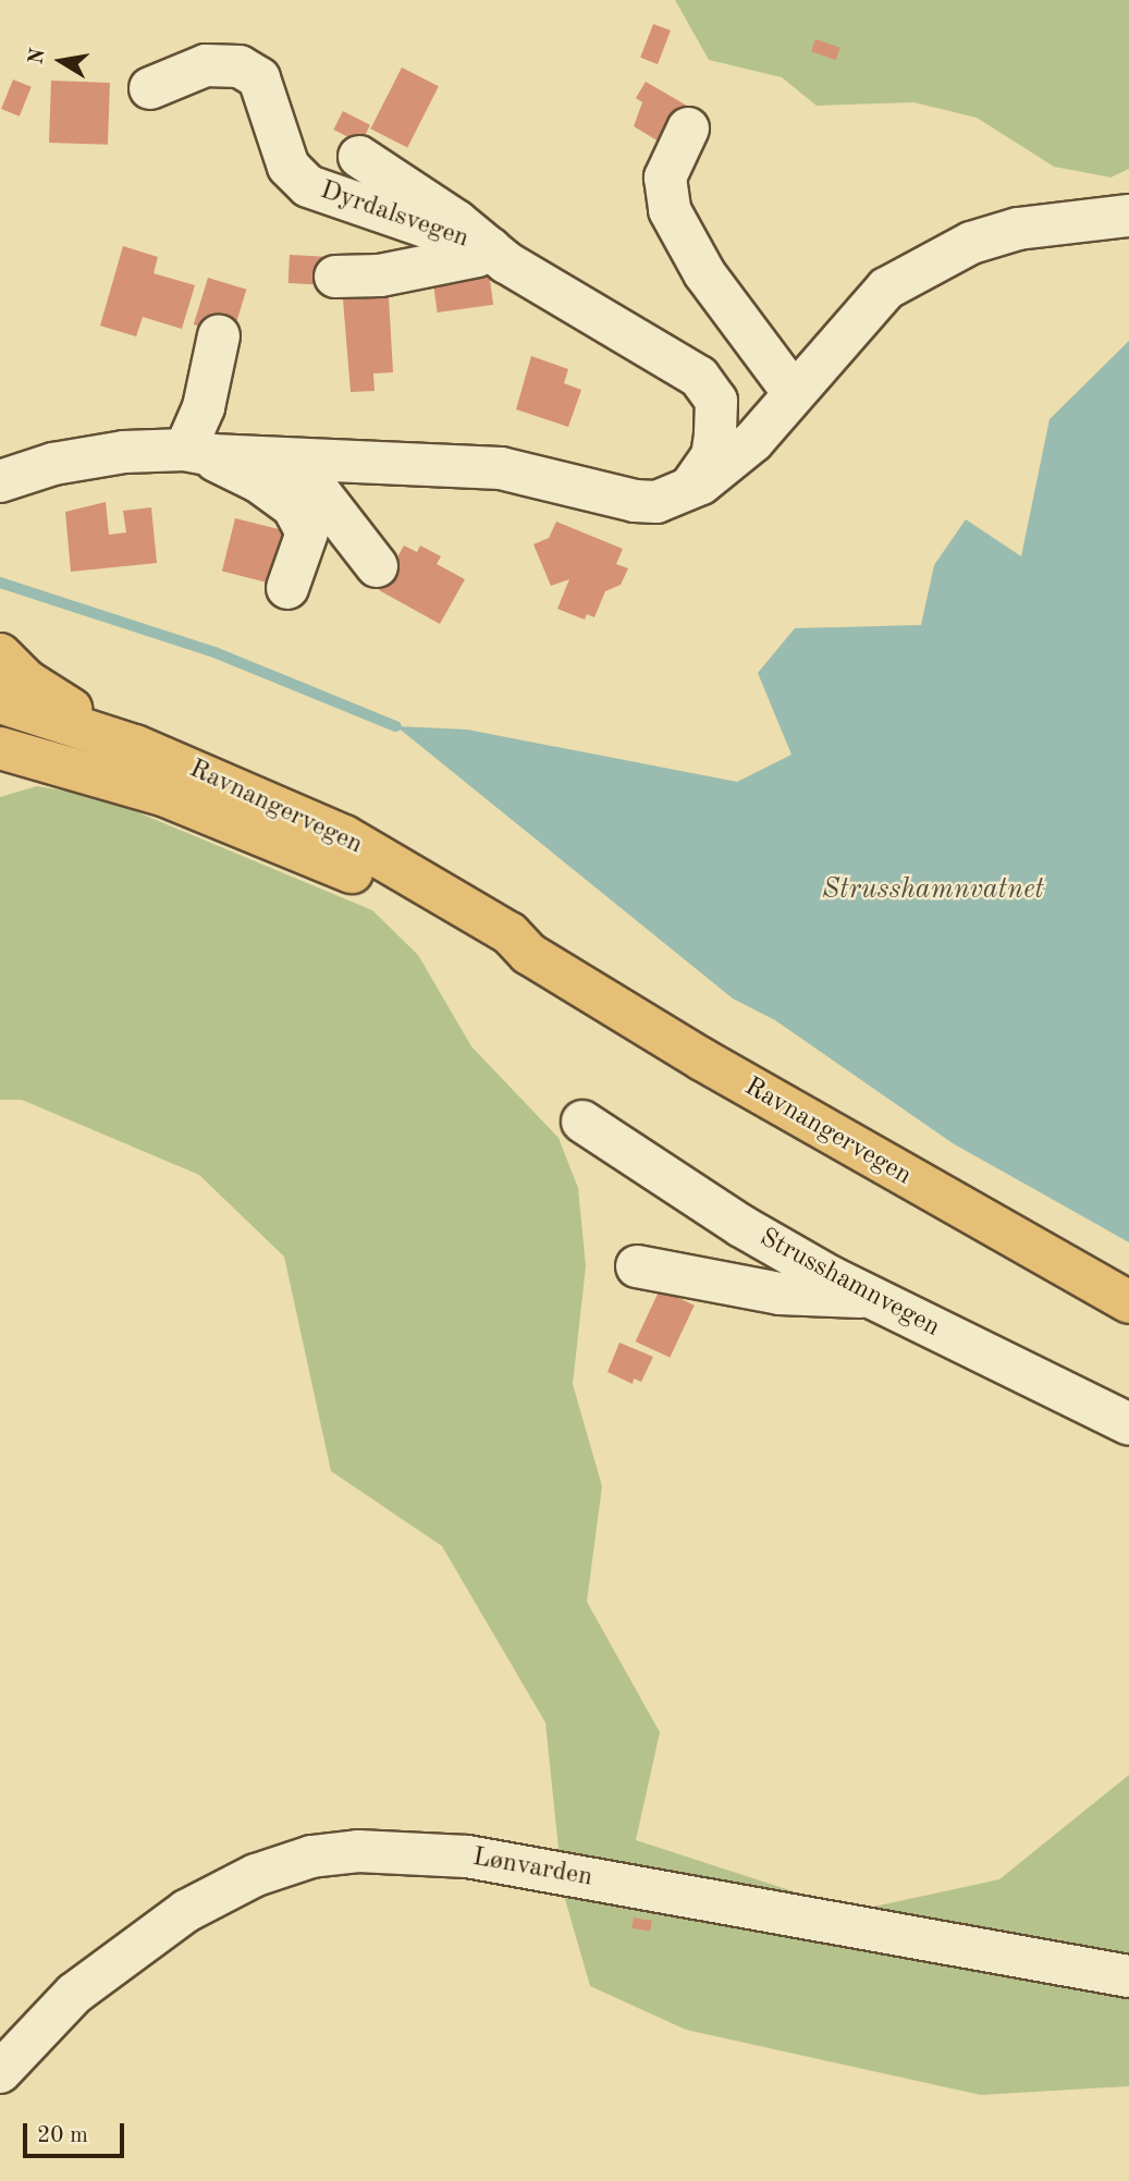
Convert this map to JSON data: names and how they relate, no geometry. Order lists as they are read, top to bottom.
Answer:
{
  "streets": {
    "main road": ["Ravnangervegen"],
    "street": ["Dyrdalsvegen", "Strusshamnvegen", "Lønvarden"]
  },
  "water": ["Strusshamnvatnet"],
  "scale_bar": "20 m",
  "north": "left"
}
